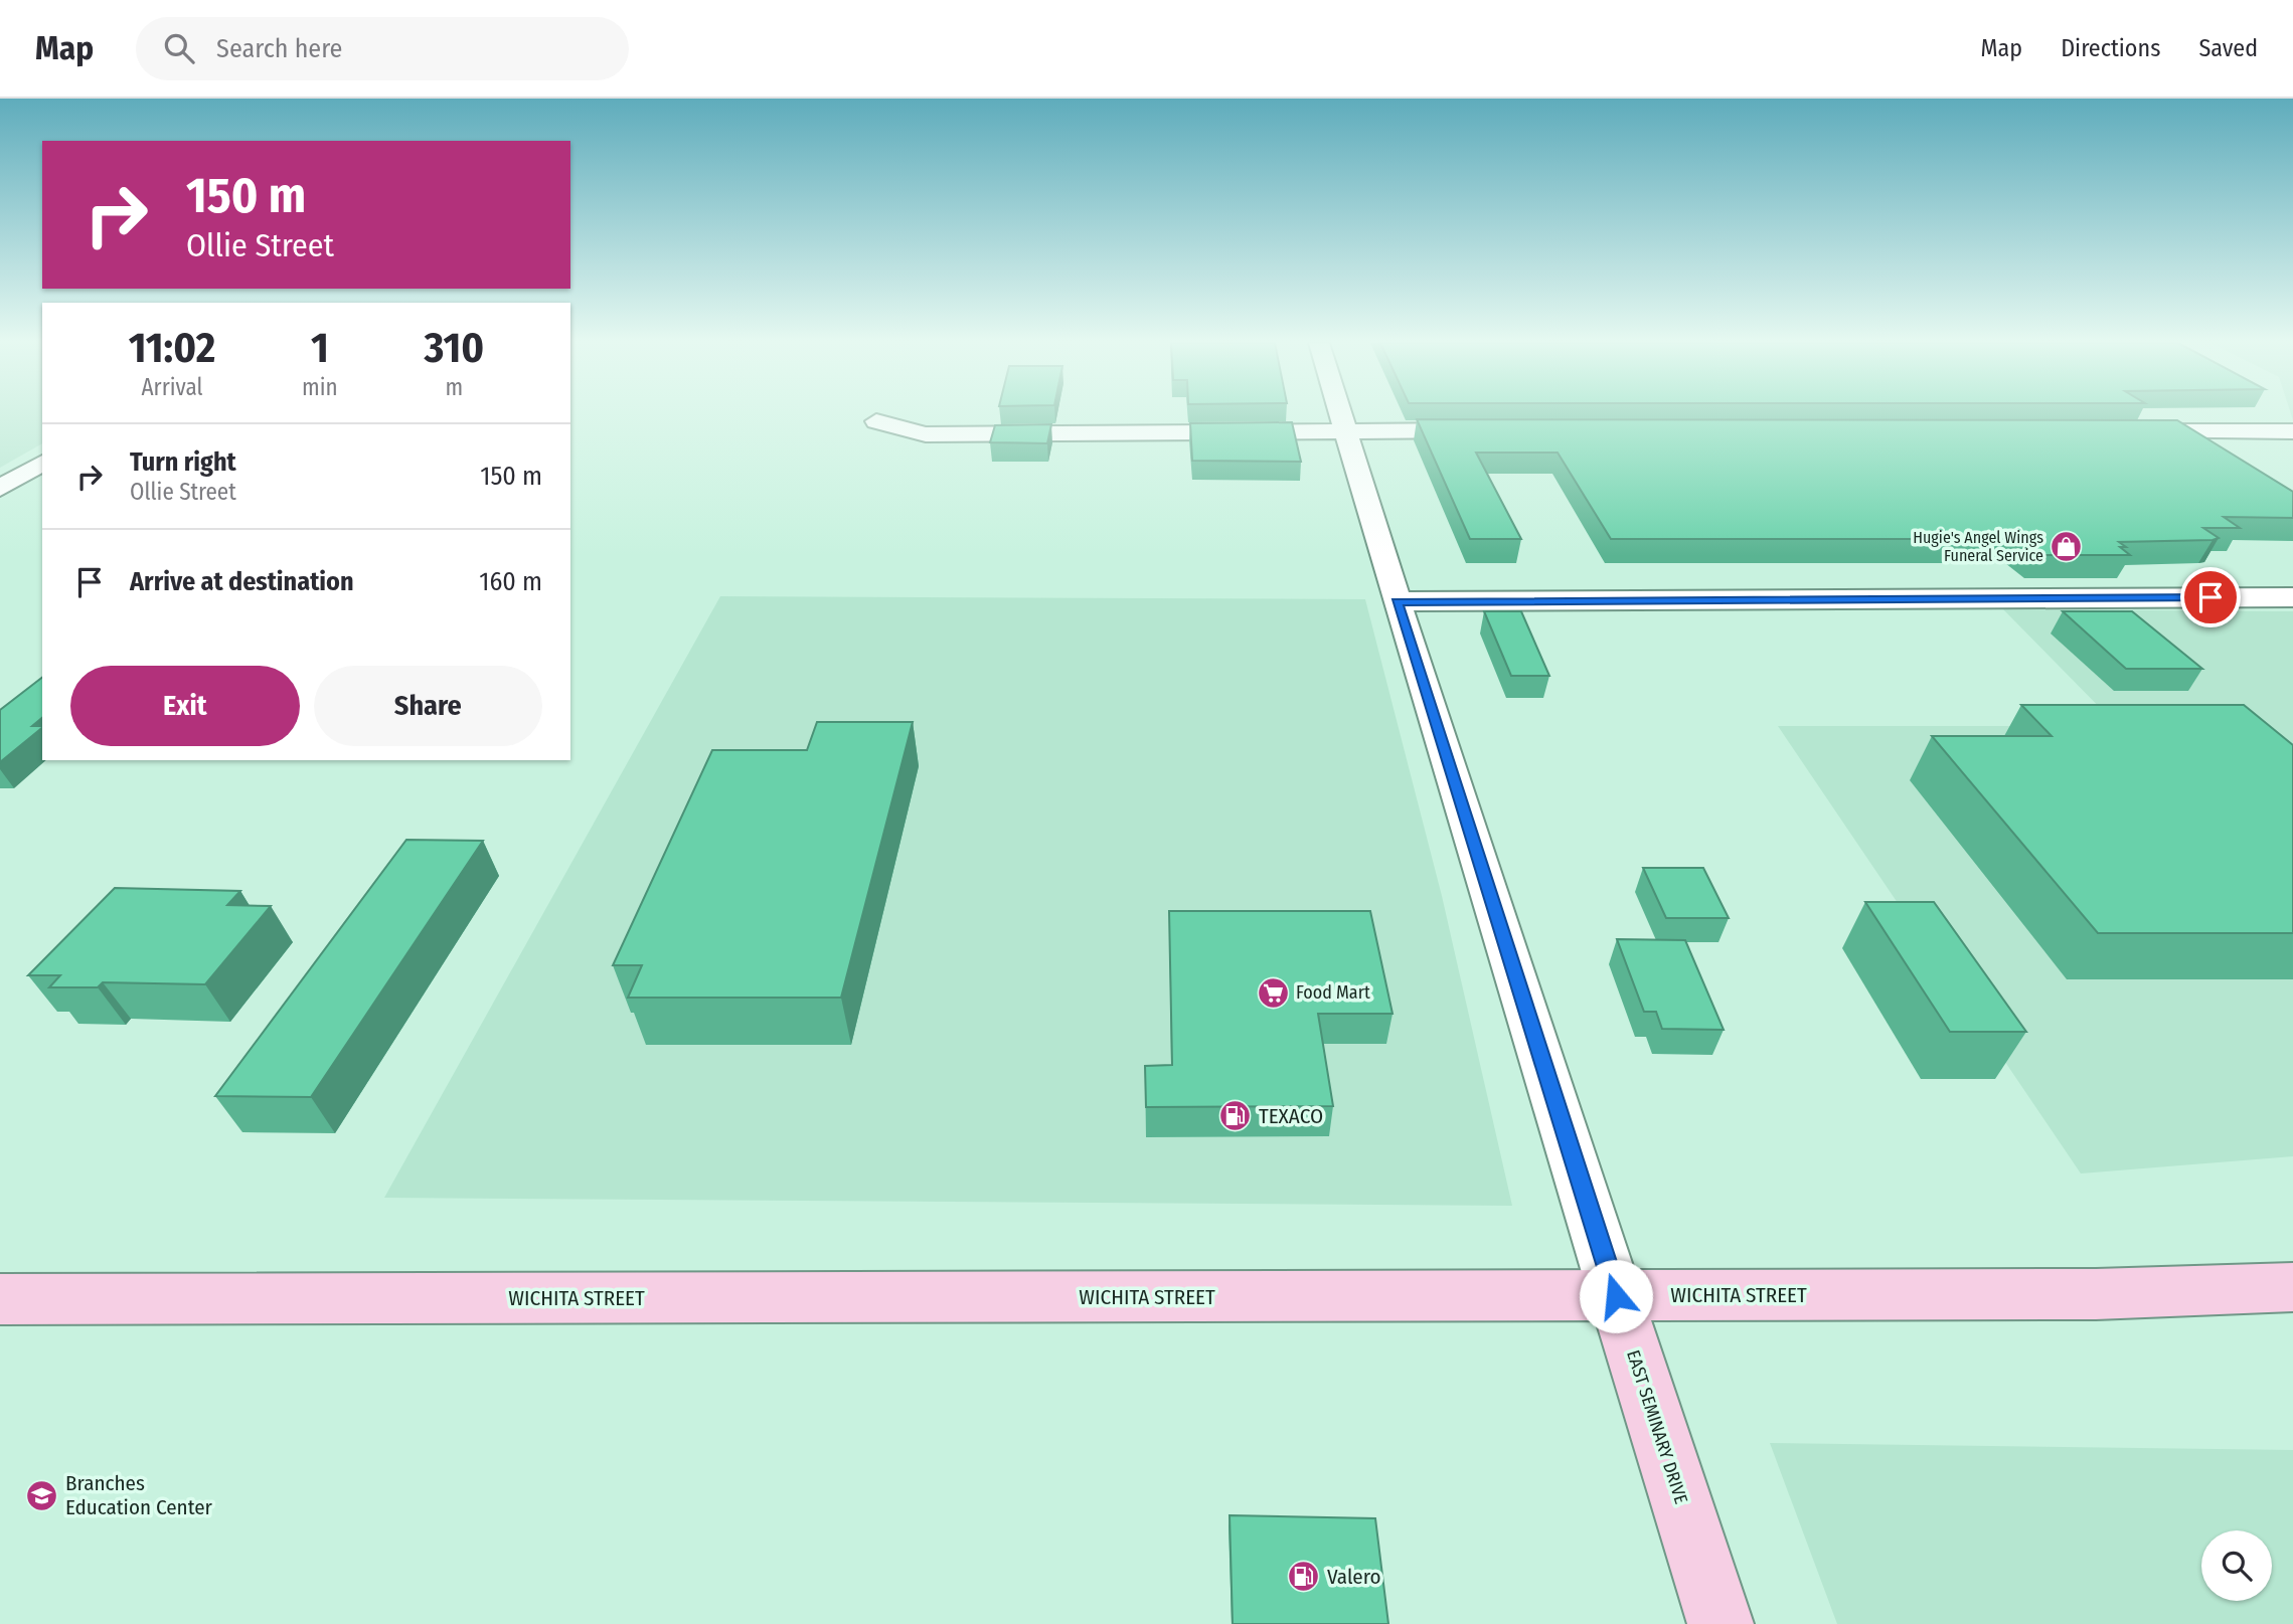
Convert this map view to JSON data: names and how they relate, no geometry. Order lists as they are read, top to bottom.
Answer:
{
  "streets": {
    "main road": ["WICHITA STREET", "EAST SEMINARY DRIVE"]
  },
  "crossings": [
    ["WICHITA STREET", "EAST SEMINARY DRIVE"]
  ],
  "places": {
    "shop": ["Hugie's Angel Wings Funeral Service"],
    "supermarket": ["Food Mart"],
    "fuel station": ["TEXACO", "Valero"],
    "school or university": ["Branches Education Center"]
  },
  "page": {
    "header": "Map",
    "search": "Search here",
    "nav": ["Map", "Directions", "Saved"],
    "turn": ["150 m", "Ollie Street"],
    "eta": [
      "11:02",
      "Arrival",
      "1",
      "min",
      "310",
      "m"
    ],
    "list": [
      {
        "name": "Turn right",
        "note": "Ollie Street",
        "value": "150 m"
      },
      {
        "name": "Arrive at destination",
        "value": "160 m"
      }
    ],
    "buttons": ["Exit", "Share"]
  }
}
